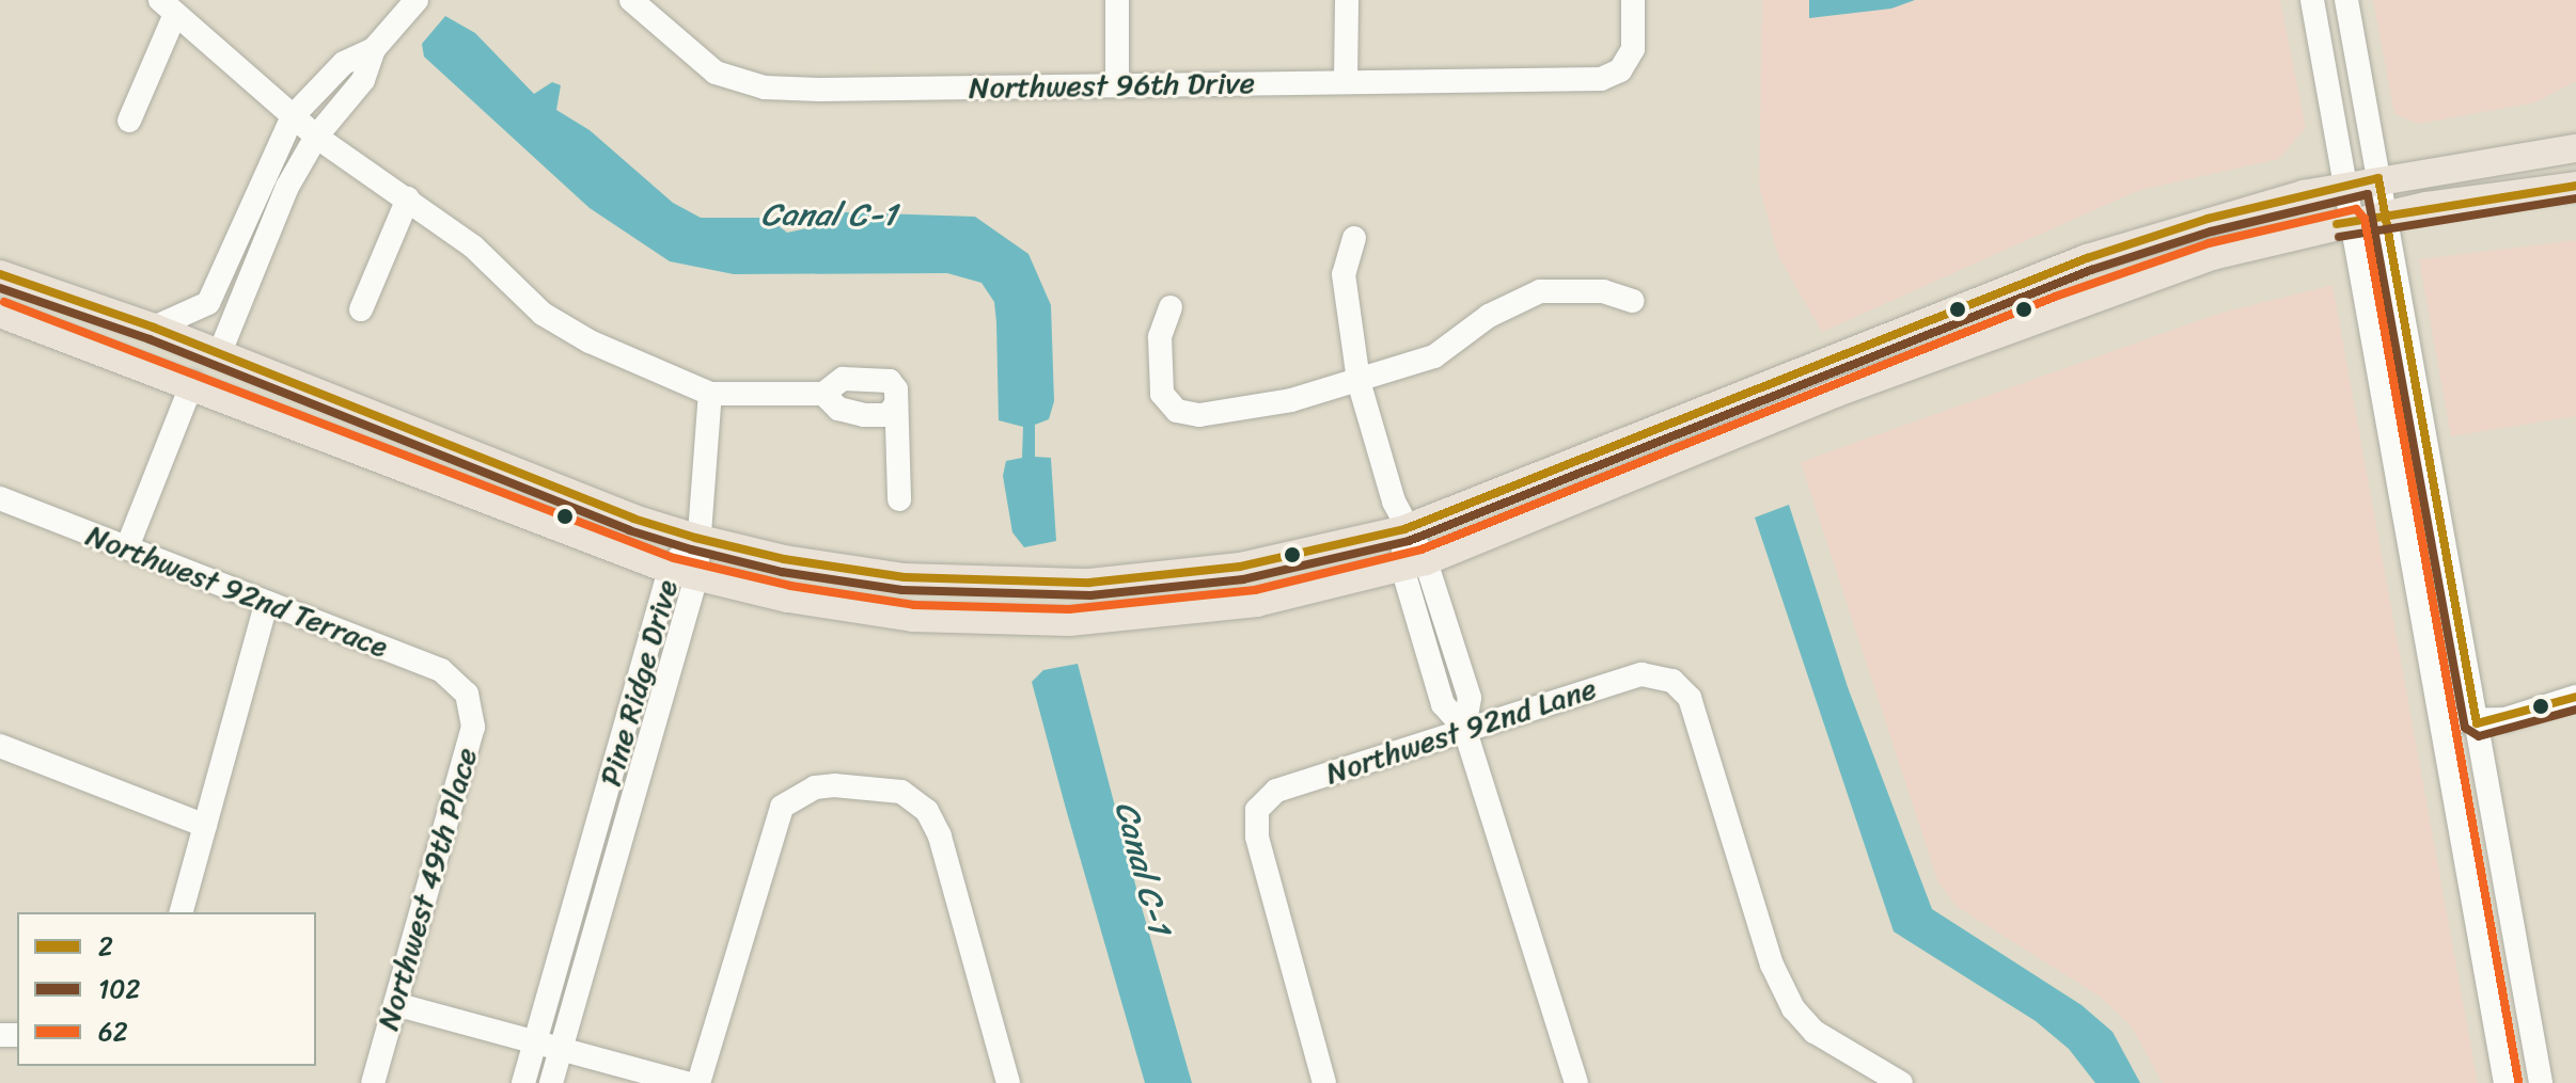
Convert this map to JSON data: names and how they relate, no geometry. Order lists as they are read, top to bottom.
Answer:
{
  "streets": {
    "street": [
      "Northwest 96th Drive",
      "Northwest 92nd Terrace",
      "Pine Ridge Drive",
      "Northwest 92nd Lane",
      "Northwest 49th Place"
    ]
  },
  "crossings": [
    ["Northwest 92nd Terrace", "Northwest 49th Place"]
  ],
  "water": ["Canal C-1"],
  "lines": ["transit line 2", "transit line 102", "transit line 62"],
  "legend": ["2", "102", "62"]
}
